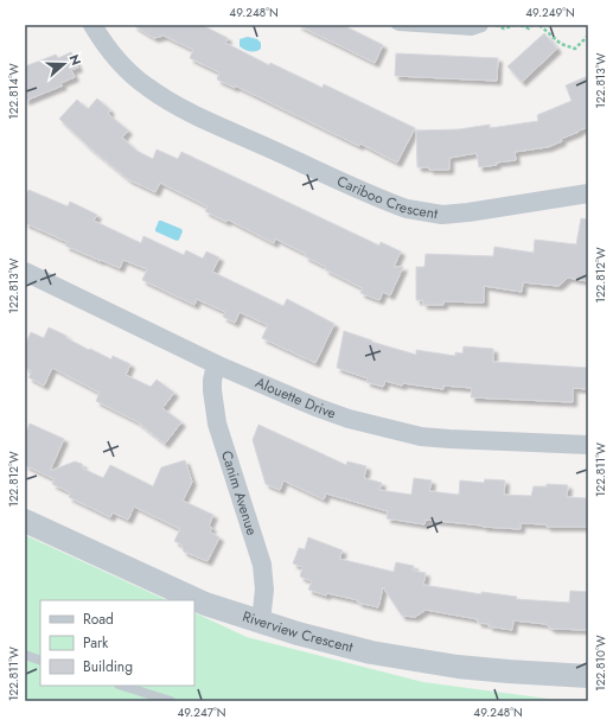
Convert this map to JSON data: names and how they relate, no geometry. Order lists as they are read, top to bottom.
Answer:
{
  "streets": {
    "street": [
      "Cariboo Crescent",
      "Alouette Drive",
      "Canim Avenue",
      "Riverview Crescent"
    ]
  },
  "crossings": [
    ["Alouette Drive", "Canim Avenue"],
    ["Canim Avenue", "Riverview Crescent"]
  ],
  "legend": ["Road", "Park", "Building"],
  "north": "right",
  "coordinates": [
    "49.248°N",
    "49.249°N",
    "122.813°W",
    "122.814°W",
    "122.812°W",
    "122.811°W",
    "122.810°W",
    "49.247°N"
  ]
}
